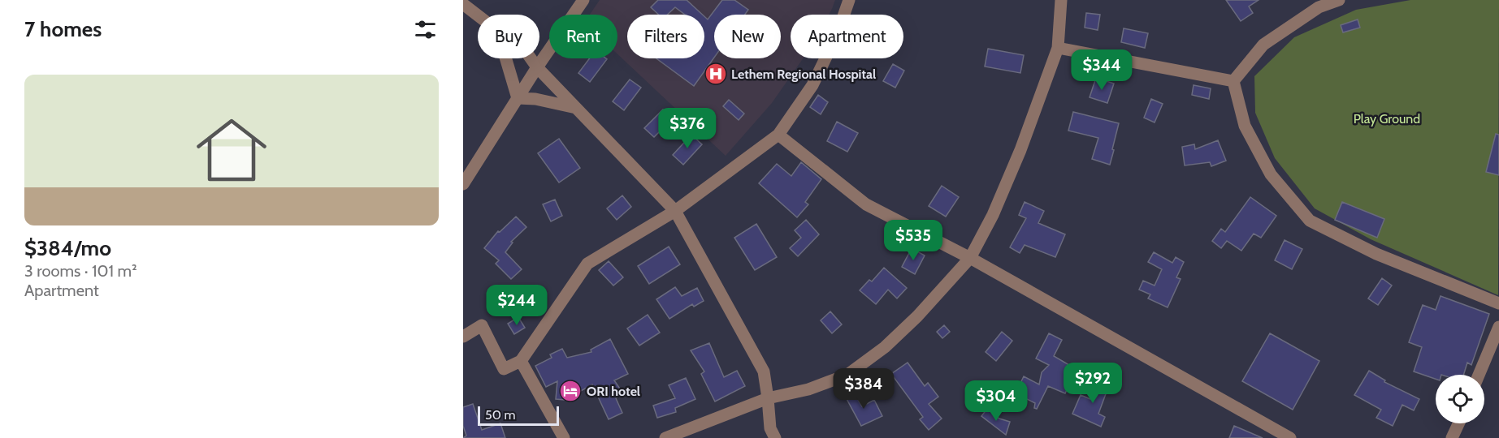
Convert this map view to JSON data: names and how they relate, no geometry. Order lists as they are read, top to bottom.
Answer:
{
  "parks": ["Play Ground"],
  "places": {
    "hospital": ["Lethem Regional Hospital"],
    "hotel": ["ORI hotel"]
  },
  "scale_bar": "50 m",
  "page": {
    "heading": "7 homes",
    "chip": [
      "Buy",
      "Rent",
      "Filters",
      "New",
      "Apartment"
    ],
    "price": [
      "$344",
      "$376",
      "$535",
      "$244",
      "$292",
      "$384",
      "$304"
    ],
    "list": [
      {
        "name": "$384/mo",
        "note": "3 rooms · 101 m² · Apartment"
      }
    ],
    "scale": "50 m"
  }
}
